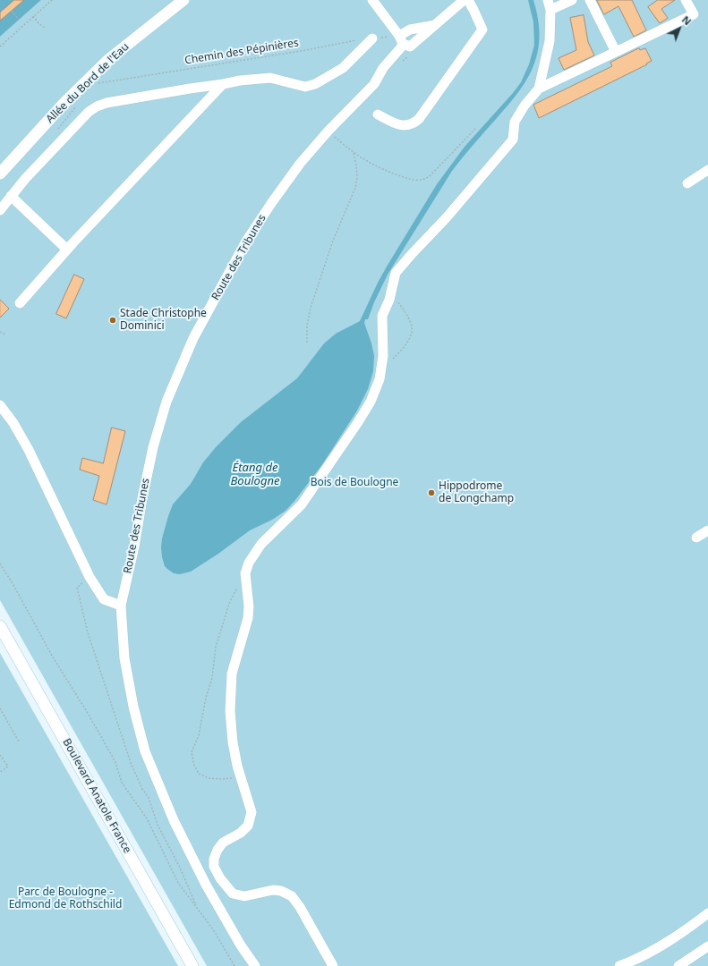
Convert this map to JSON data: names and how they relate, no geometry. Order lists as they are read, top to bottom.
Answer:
{
  "streets": {
    "main road": ["Allée du Bord de l'Eau", "Boulevard Anatole France"],
    "street": ["Route des Tribunes"],
    "path": ["Chemin des Pépinières"]
  },
  "crossings": [
    ["Chemin des Pépinières", "Allée du Bord de l'Eau"],
    ["Chemin des Pépinières", "Route des Tribunes"]
  ],
  "water": ["Étang de Boulogne"],
  "parks": ["Bois de Boulogne", "Parc de Boulogne - Edmond de Rothschild"],
  "places": ["Stade Christophe Dominici", "Hippodrome de Longchamp"],
  "north": "top right"
}
